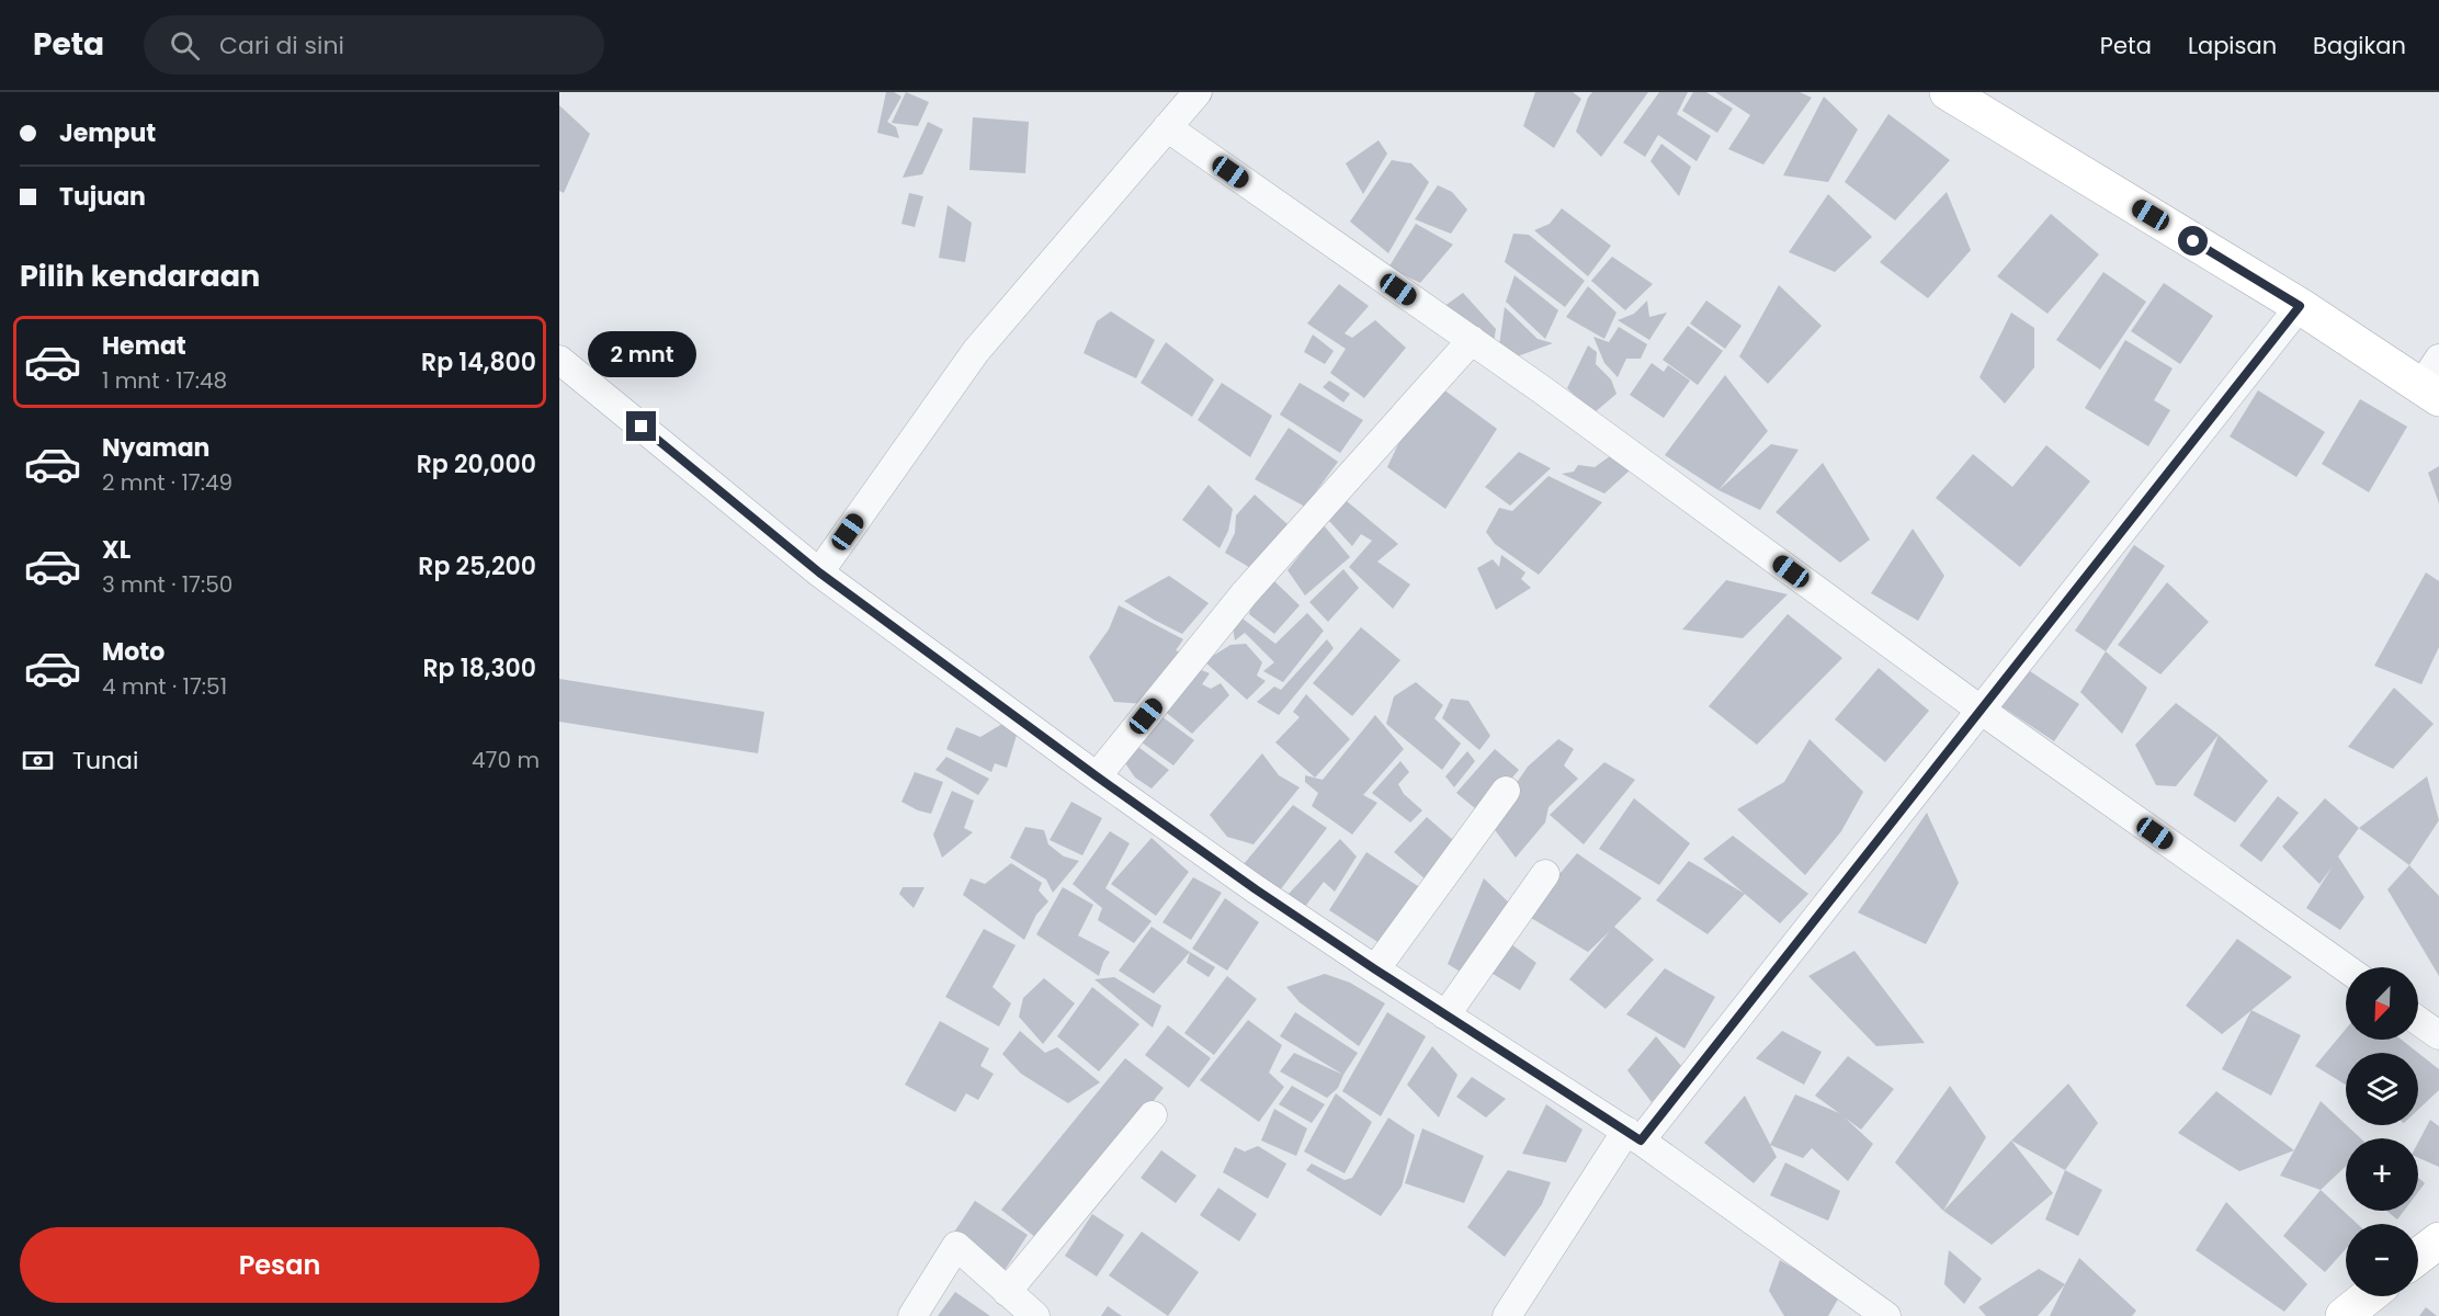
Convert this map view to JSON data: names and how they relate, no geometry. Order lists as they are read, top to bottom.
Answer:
{
  "north": "bottom left",
  "page": {
    "header": "Peta",
    "search": "Cari di sini",
    "nav": ["Peta", "Lapisan", "Bagikan"],
    "banner": ["Jemput", "Tujuan"],
    "heading": "Pilih kendaraan",
    "list": [
      {
        "name": "Hemat",
        "note": "1 mnt · 17:48",
        "value": "Rp 14,800"
      },
      {
        "name": "Nyaman",
        "note": "2 mnt · 17:49",
        "value": "Rp 20,000"
      },
      {
        "name": "XL",
        "note": "3 mnt · 17:50",
        "value": "Rp 25,200"
      },
      {
        "name": "Moto",
        "note": "4 mnt · 17:51",
        "value": "Rp 18,300"
      }
    ],
    "bubble": "2 mnt",
    "pay": ["Tunai", "470 m"],
    "map_buttons": ["+", "−"],
    "buttons": "Pesan"
  }
}
